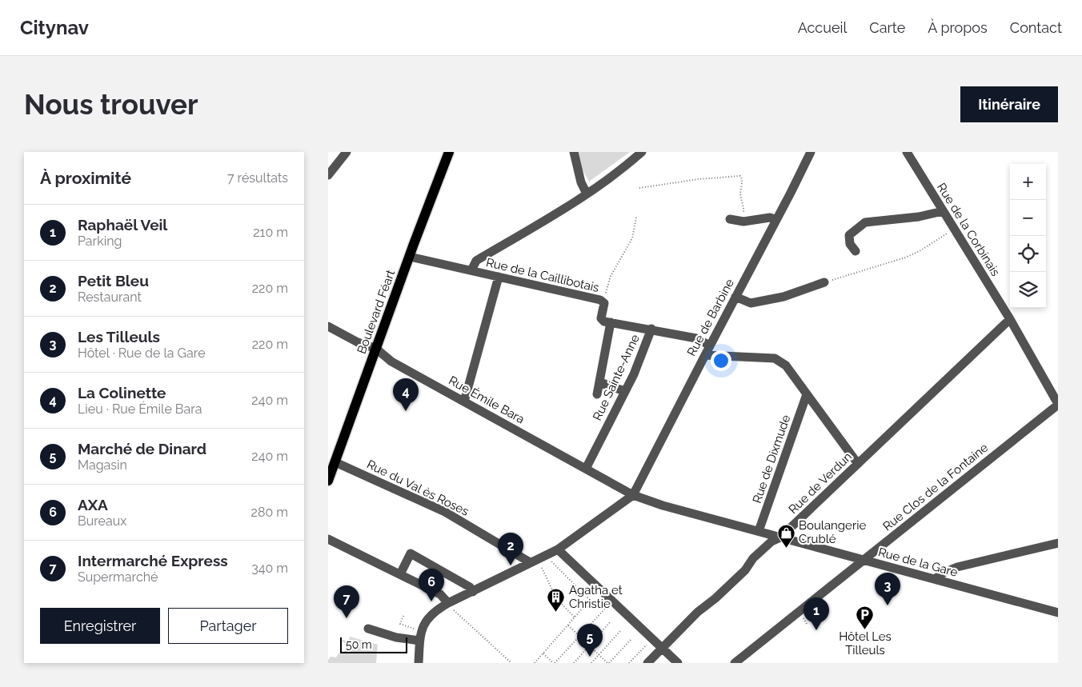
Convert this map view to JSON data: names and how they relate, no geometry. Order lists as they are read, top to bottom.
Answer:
{
  "streets": {
    "main road": ["Boulevard Féart"],
    "street": [
      "Rue de la Corbinais",
      "Rue de la Caillibotais",
      "Rue de Barbine",
      "Rue Sainte-Anne",
      "Rue Émile Bara",
      "Rue de Dixmude",
      "Rue de Verdun",
      "Rue Clos de la Fontaine",
      "Rue du Val ès Roses",
      "Rue de la Gare"
    ]
  },
  "crossings": [
    ["Rue de la Corbinais", "Rue de Verdun"],
    ["Rue de la Corbinais", "Rue Clos de la Fontaine"],
    ["Rue de la Caillibotais", "Boulevard Féart"],
    ["Boulevard Féart", "Rue Émile Bara"],
    ["Boulevard Féart", "Rue du Val ès Roses"],
    ["Rue de Barbine", "Rue Sainte-Anne"],
    ["Rue de Barbine", "Rue Émile Bara"],
    ["Rue de Barbine", "Rue de la Gare"],
    ["Rue Sainte-Anne", "Rue Émile Bara"],
    ["Rue Émile Bara", "Rue de la Gare"],
    ["Rue de Dixmude", "Rue de la Gare"],
    ["Rue de Verdun", "Rue de la Gare"],
    ["Rue Clos de la Fontaine", "Rue de la Gare"]
  ],
  "places": {
    "shop": ["Boulangerie Crublé"],
    "building": ["Agatha et Christie"],
    "parking": ["Hôtel Les Tilleuls"]
  },
  "scale_bar": "50 m",
  "page": {
    "header": "Citynav",
    "nav": [
      "Accueil",
      "Carte",
      "À propos",
      "Contact"
    ],
    "buttons": [
      "Itinéraire",
      ["Enregistrer", "Partager"]
    ],
    "title": "Nous trouver",
    "heading": ["À proximité", "7 résultats"],
    "map_buttons": ["+", "−"],
    "list": [
      {
        "mark": "1",
        "name": "Raphaël Veil",
        "note": "Parking",
        "value": "210 m"
      },
      {
        "mark": "2",
        "name": "Petit Bleu",
        "note": "Restaurant",
        "value": "220 m"
      },
      {
        "mark": "3",
        "name": "Les Tilleuls",
        "note": "Hôtel · Rue de la Gare",
        "value": "220 m"
      },
      {
        "mark": "4",
        "name": "La Colinette",
        "note": "Lieu · Rue Émile Bara",
        "value": "240 m"
      },
      {
        "mark": "5",
        "name": "Marché de Dinard",
        "note": "Magasin",
        "value": "240 m"
      },
      {
        "mark": "6",
        "name": "AXA",
        "note": "Bureaux",
        "value": "280 m"
      },
      {
        "mark": "7",
        "name": "Intermarché Express",
        "note": "Supermarché",
        "value": "340 m"
      }
    ],
    "pins": [
      "4",
      "2",
      "6",
      "3",
      "7",
      "1",
      "5"
    ],
    "scale": "50 m"
  }
}
